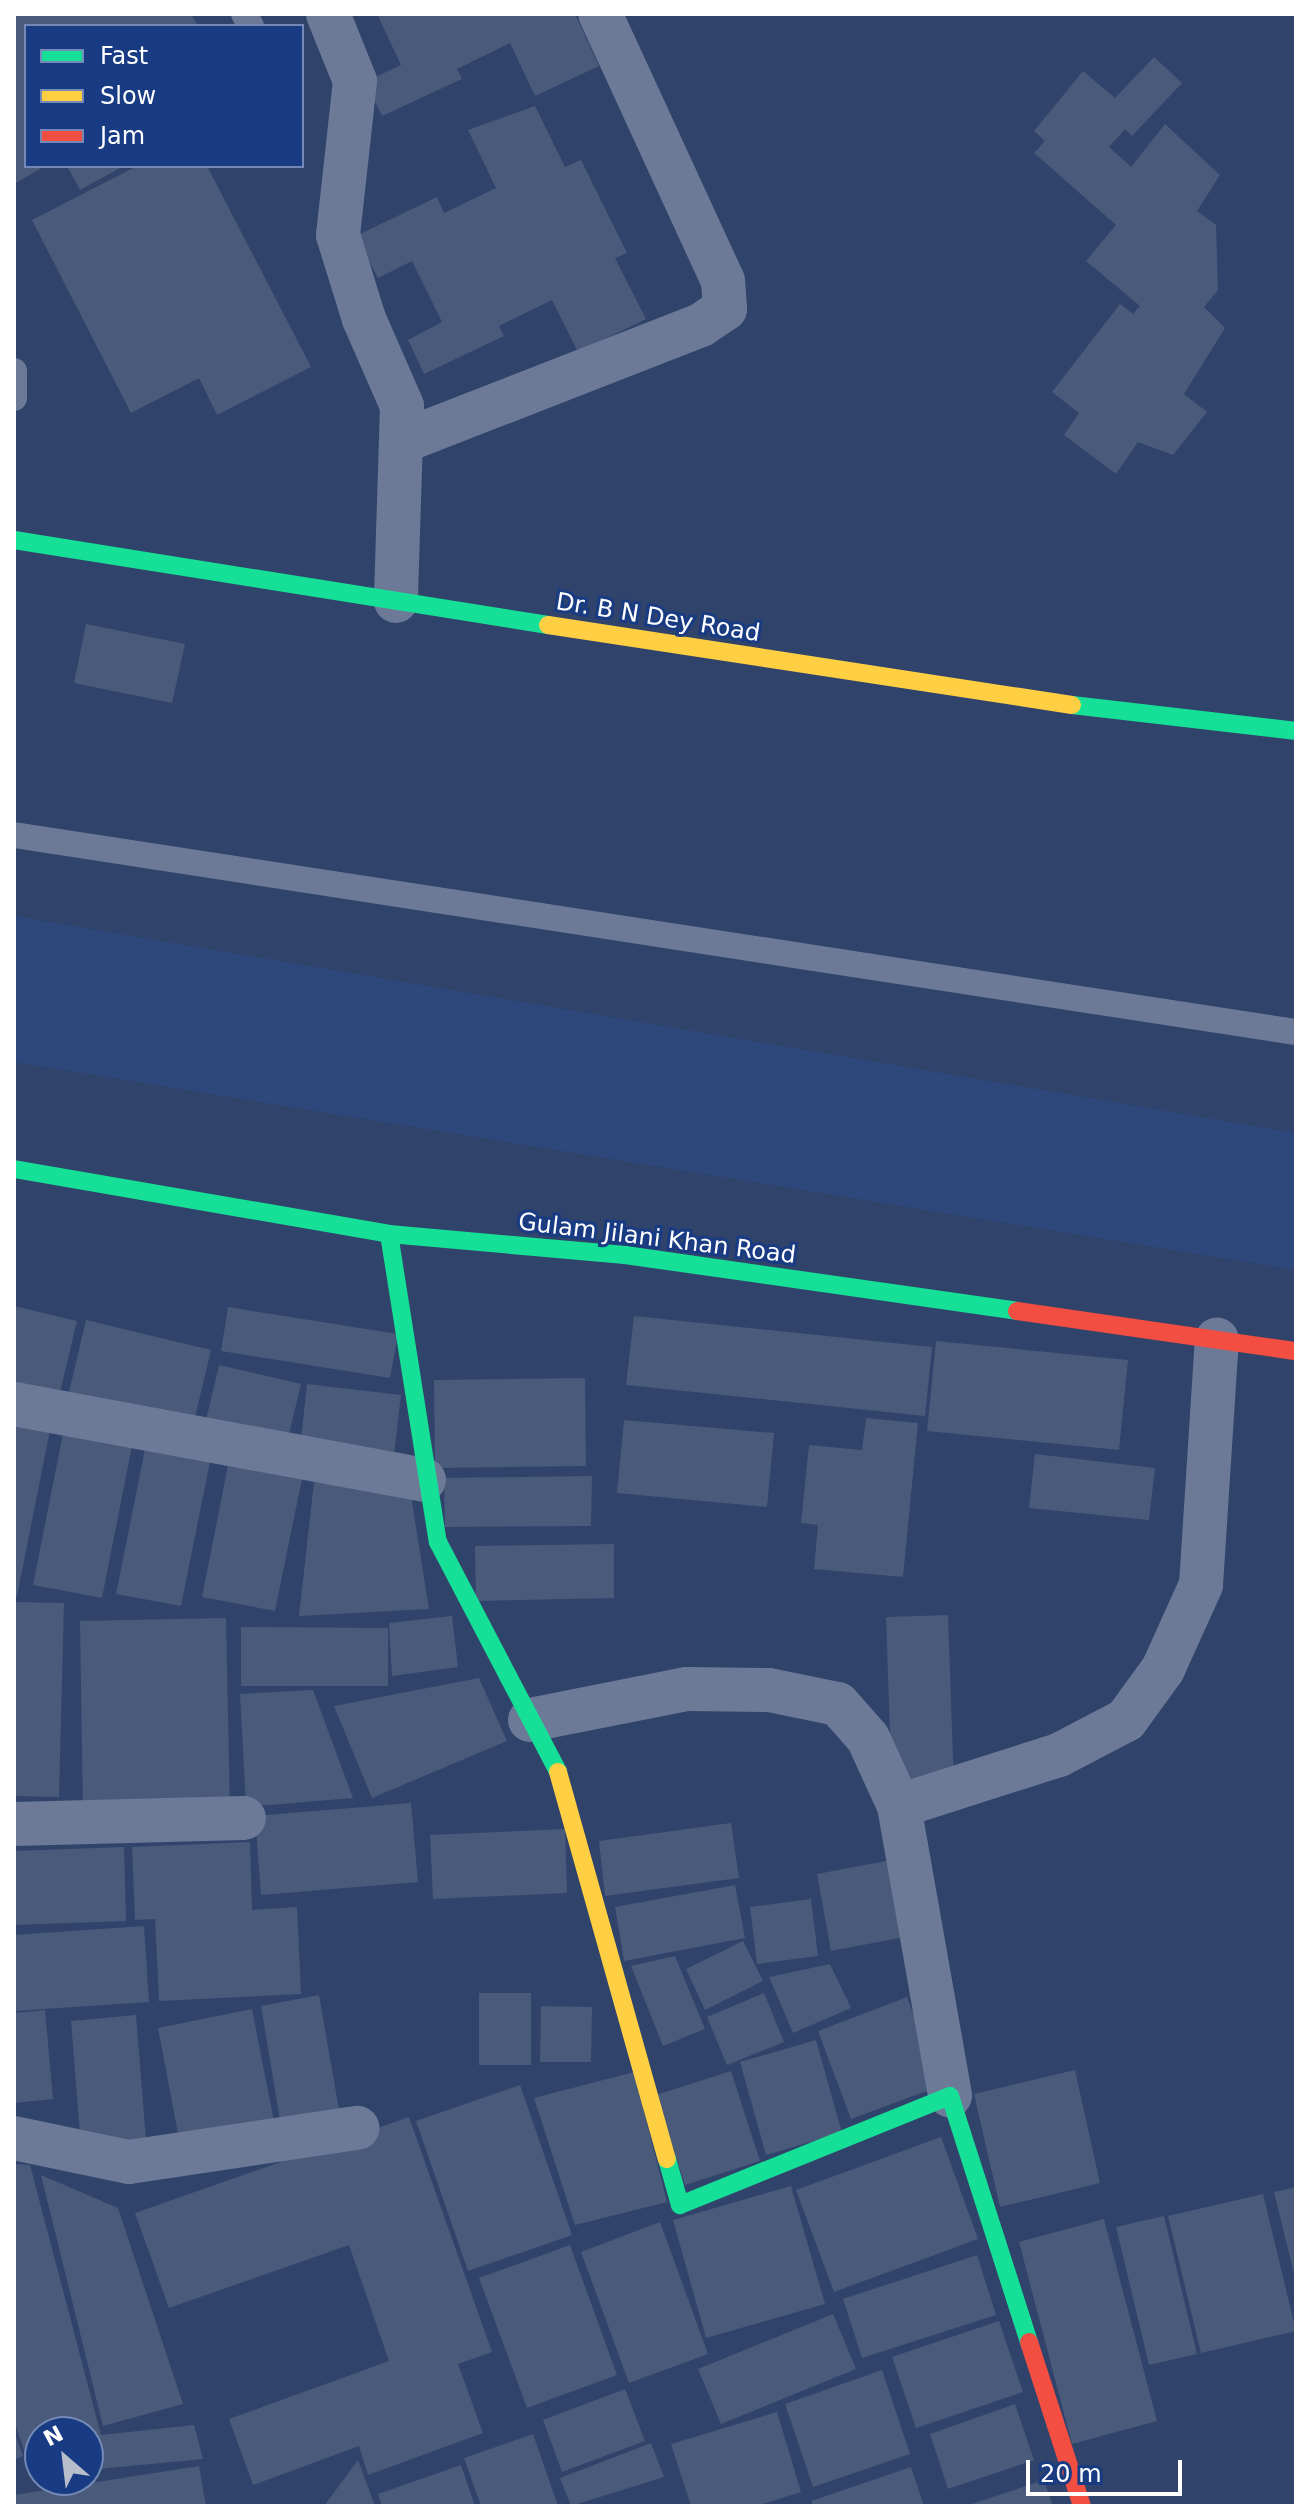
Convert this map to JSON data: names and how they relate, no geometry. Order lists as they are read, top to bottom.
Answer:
{
  "streets": {
    "street": ["Dr. B N Dey Road", "Gulam Jilani Khan Road"]
  },
  "legend": ["Fast", "Slow", "Jam"],
  "scale_bar": "20 m",
  "north": "top left"
}
